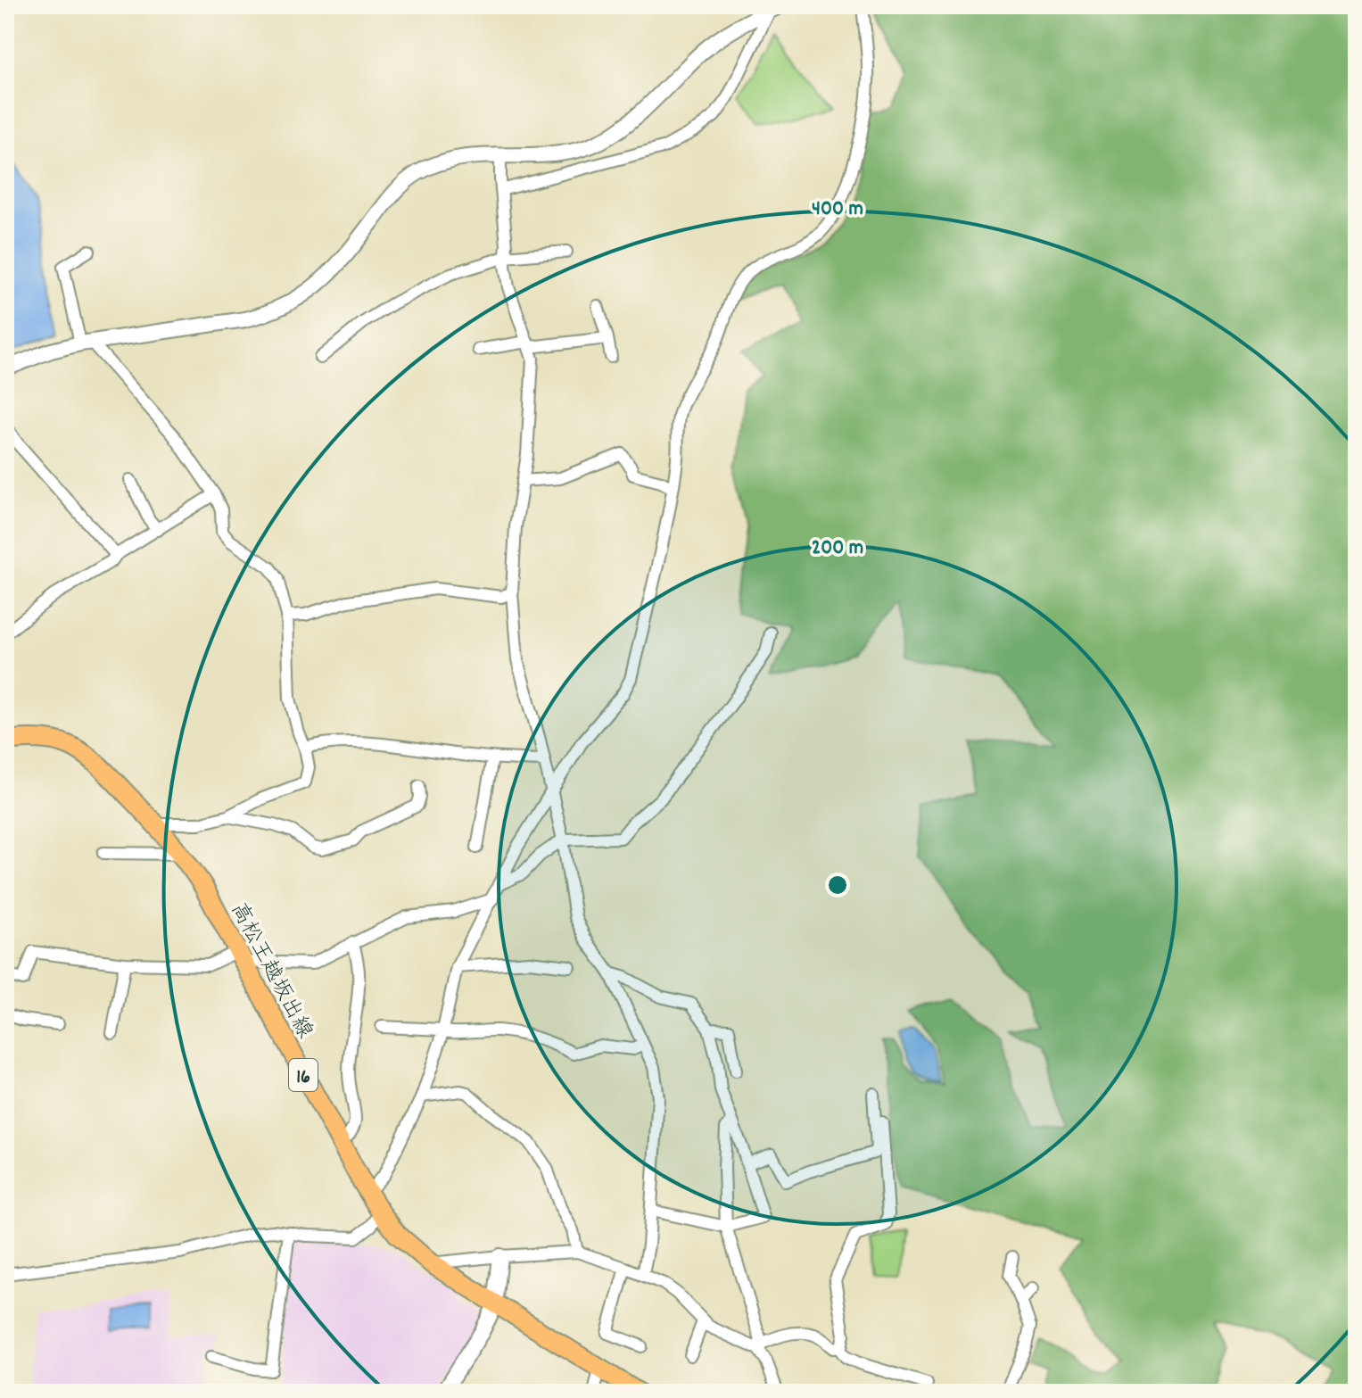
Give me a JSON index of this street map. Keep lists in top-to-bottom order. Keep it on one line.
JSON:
{"streets":{"main road":["高松王越坂出線","16"]},"rings":["400 m","200 m"]}
